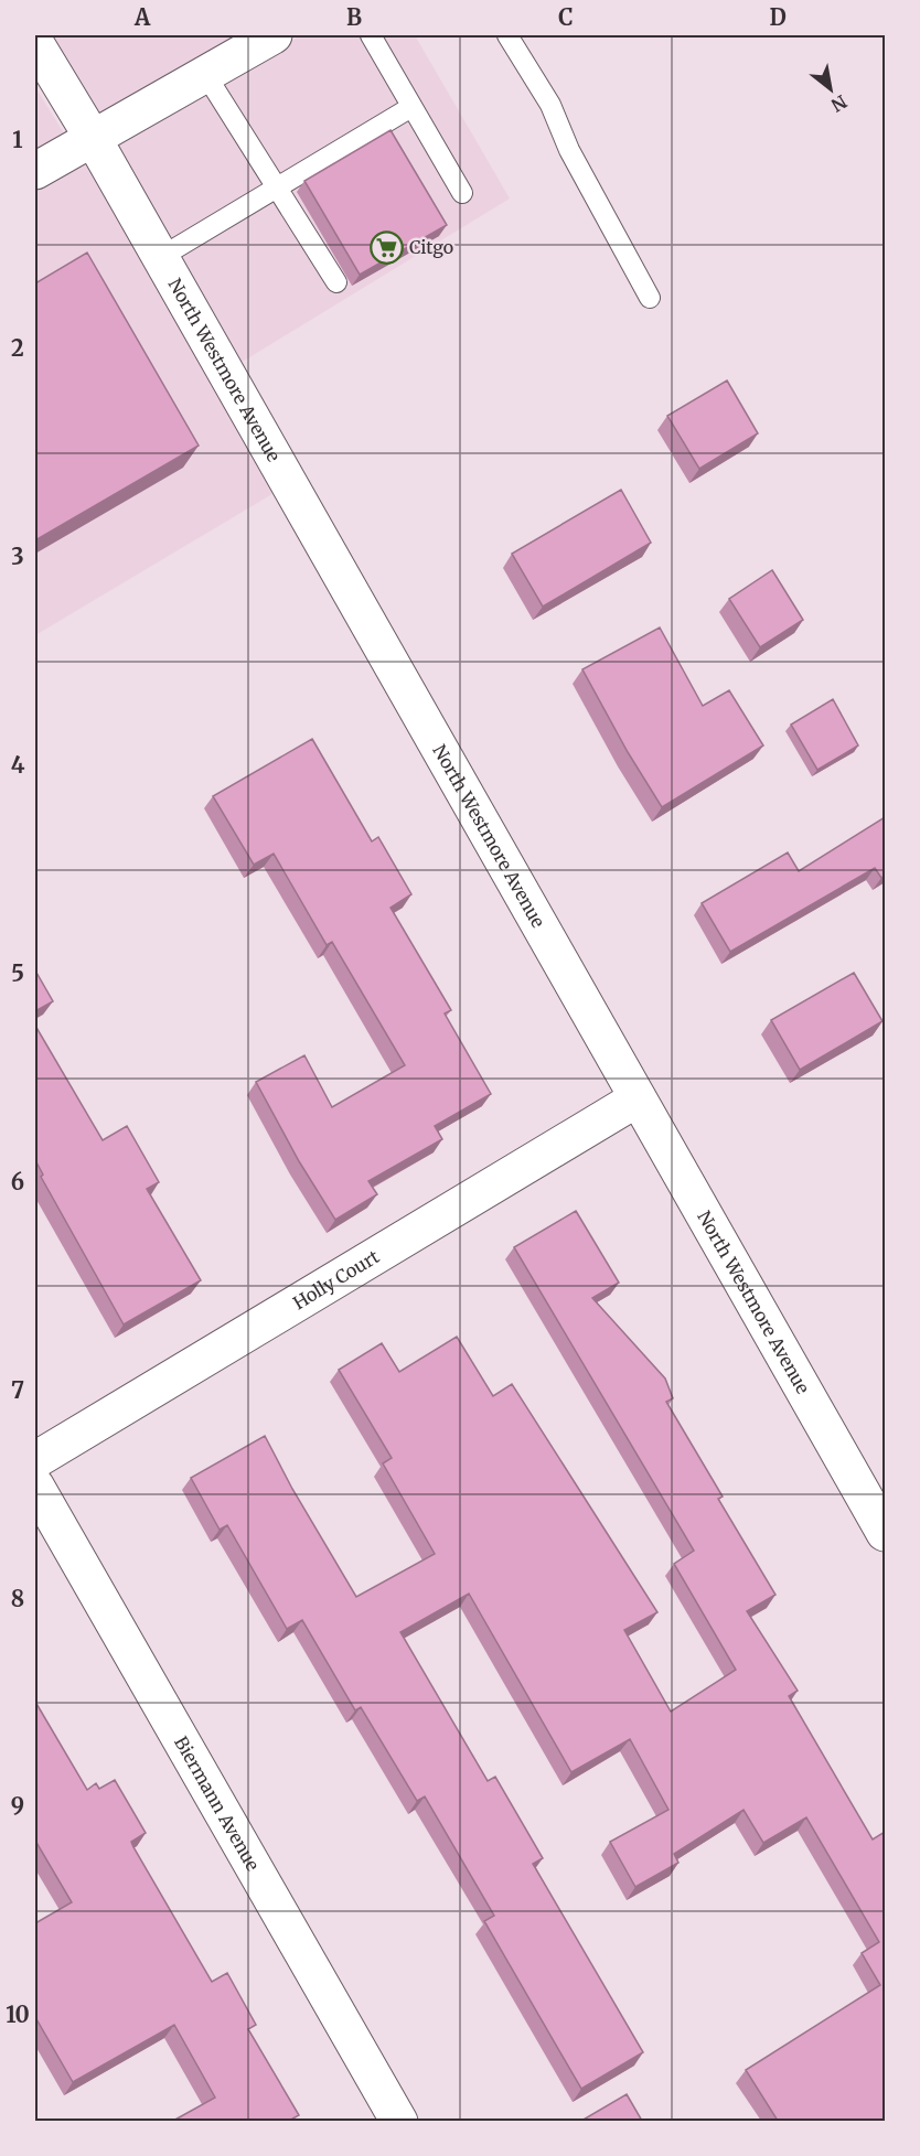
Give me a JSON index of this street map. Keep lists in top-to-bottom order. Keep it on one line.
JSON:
{"streets":{"street":["North Westmore Avenue","Holly Court","Biermann Avenue"]},"crossings":[["North Westmore Avenue","Holly Court"]],"places":{"supermarket":["Citgo"]},"north":"bottom right","grid":{"columns":["A","B","C","D"],"rows":["1","2","3","4","5","6","7","8","9","10"]}}
